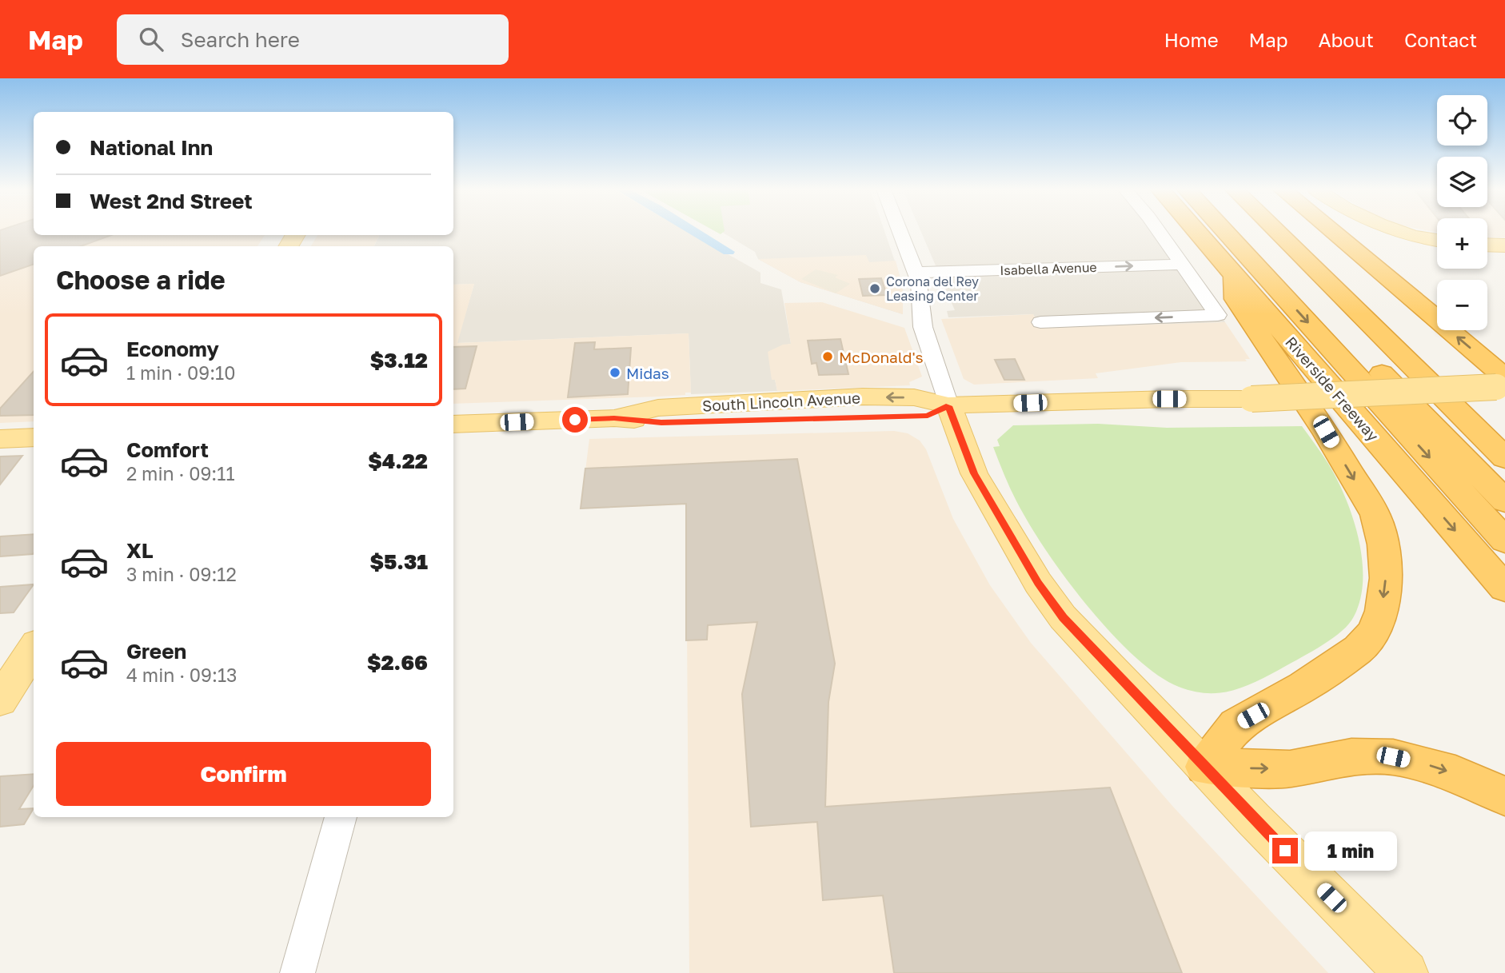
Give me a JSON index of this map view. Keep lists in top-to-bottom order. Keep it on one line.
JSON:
{"streets":{"highway":["Riverside Freeway"],"main road":["South Lincoln Avenue"],"street":["Isabella Avenue"]},"one_way":["Isabella Avenue"],"places":["Corona del Rey Leasing Center","McDonald's","Midas"],"page":{"header":"Map","search":"Search here","nav":["Home","Map","About","Contact"],"map_buttons":["+","−"],"banner":["National Inn","West 2nd Street"],"heading":"Choose a ride","list":[{"name":"Economy","note":"1 min · 09:10","value":"$3.12"},{"name":"Comfort","note":"2 min · 09:11","value":"$4.22"},{"name":"XL","note":"3 min · 09:12","value":"$5.31"},{"name":"Green","note":"4 min · 09:13","value":"$2.66"}],"buttons":"Confirm","bubble":"1 min"}}
